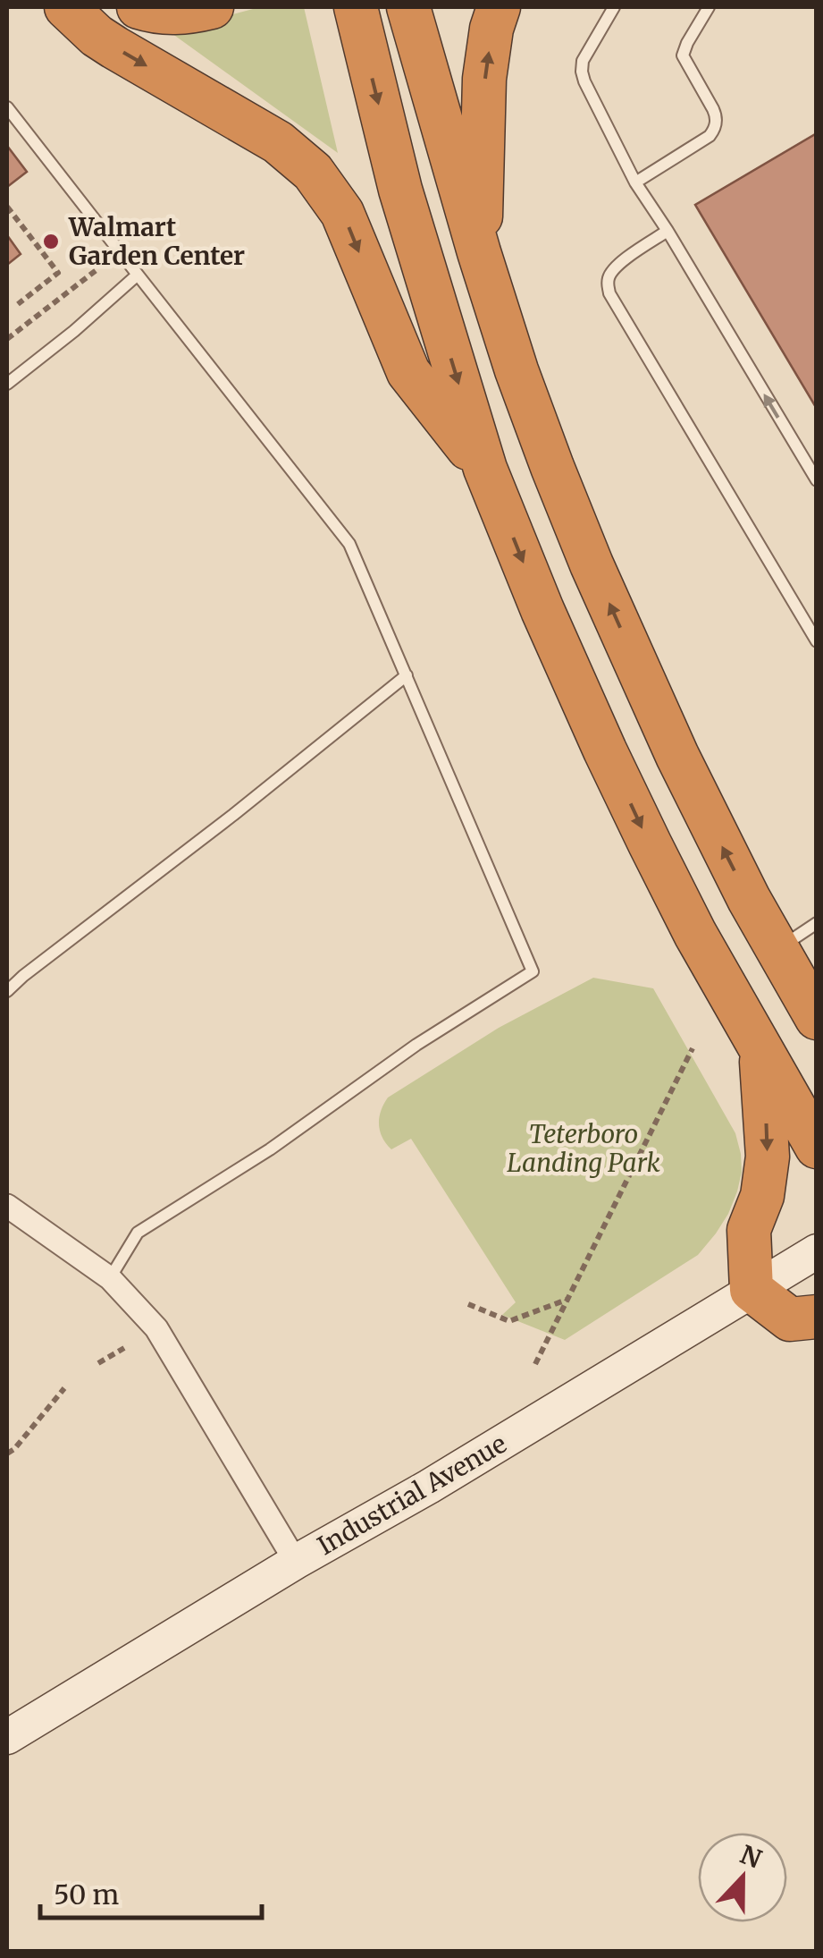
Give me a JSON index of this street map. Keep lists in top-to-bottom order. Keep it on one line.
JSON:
{"streets":{"street":["Industrial Avenue"]},"parks":["Teterboro Landing Park"],"places":["Walmart Garden Center"],"scale_bar":"50 m","north":"top"}
